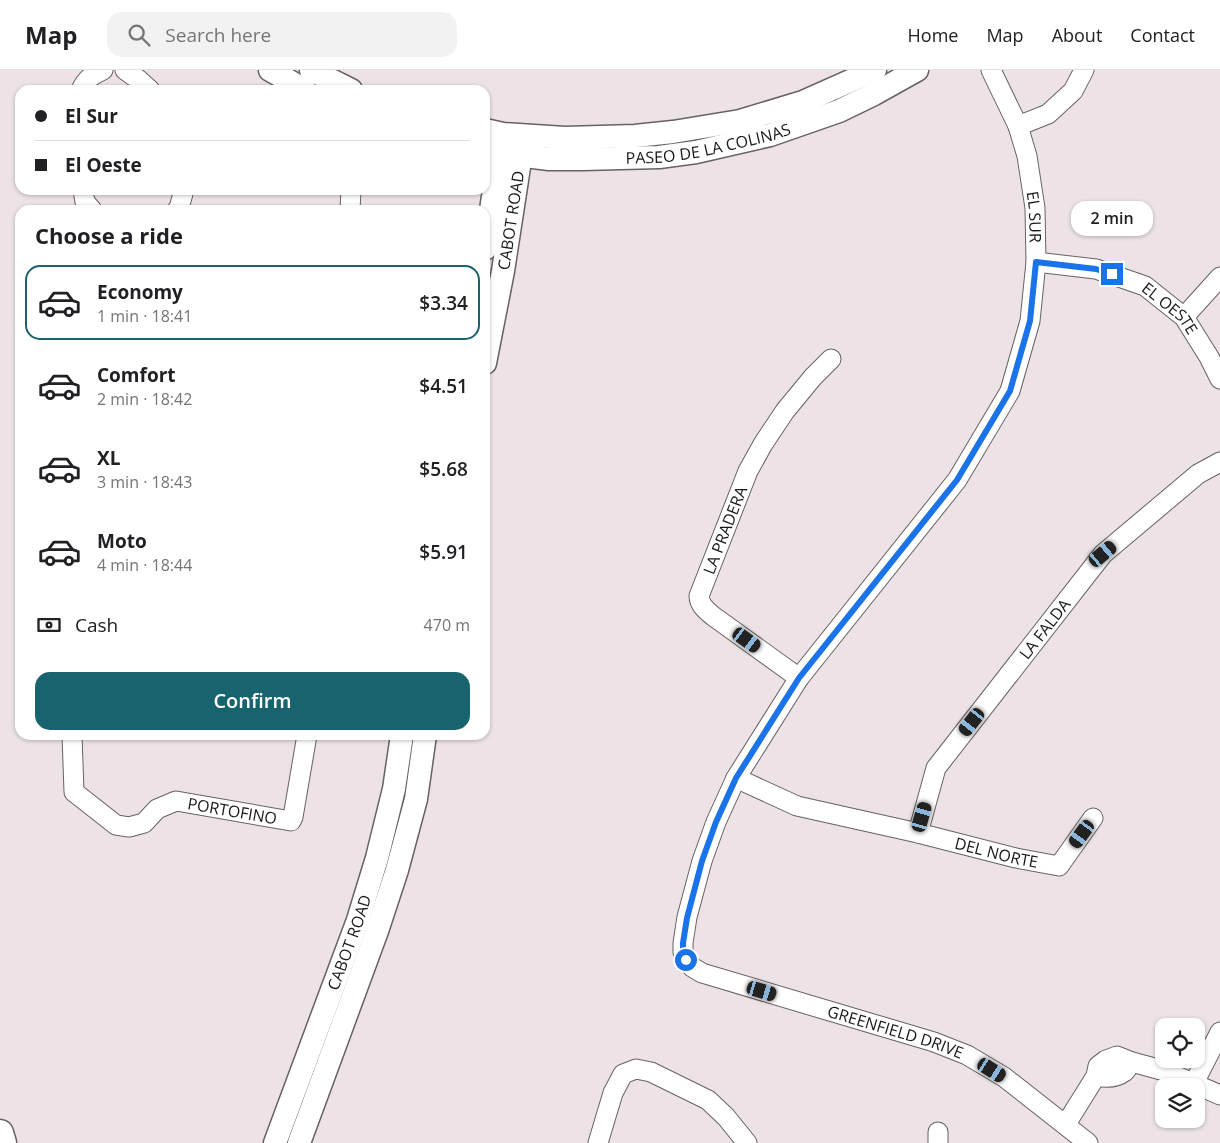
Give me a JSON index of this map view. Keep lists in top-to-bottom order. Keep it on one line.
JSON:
{"streets":{"main road":["PASEO DE LA COLINAS","CABOT ROAD"],"street":["EL SUR","EL OESTE","LA PRADERA","LA FALDA","PORTOFINO","DEL NORTE","GREENFIELD DRIVE"]},"crossings":[["PASEO DE LA COLINAS","CABOT ROAD"],["EL SUR","EL OESTE"],["EL SUR","LA PRADERA"],["EL SUR","DEL NORTE"],["EL SUR","GREENFIELD DRIVE"],["LA FALDA","DEL NORTE"]],"page":{"header":"Map","search":"Search here","nav":["Home","Map","About","Contact"],"banner":["El Sur","El Oeste"],"bubble":"2 min","heading":"Choose a ride","list":[{"name":"Economy","note":"1 min · 18:41","value":"$3.34"},{"name":"Comfort","note":"2 min · 18:42","value":"$4.51"},{"name":"XL","note":"3 min · 18:43","value":"$5.68"},{"name":"Moto","note":"4 min · 18:44","value":"$5.91"}],"pay":["Cash","470 m"],"buttons":"Confirm"}}
